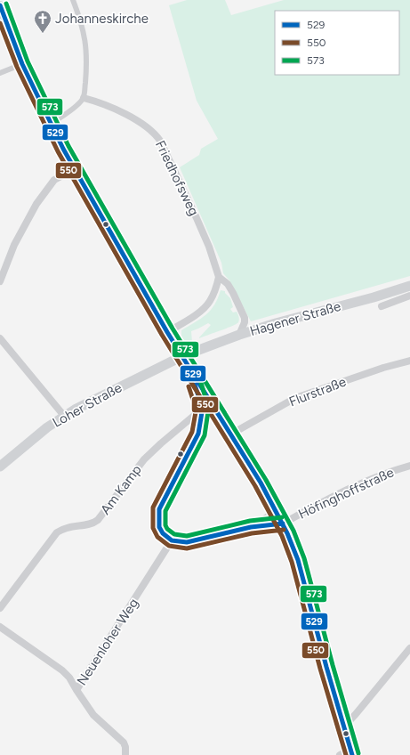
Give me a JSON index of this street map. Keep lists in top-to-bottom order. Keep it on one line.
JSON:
{"streets":{"main road":["Hagener Straße","Loher Straße"],"street":["Friedhofsweg","Flurstraße","Am Kamp","Höfinghoffstraße","Neuenloher Weg"]},"crossings":[["Friedhofsweg","Hagener Straße"],["Hagener Straße","Loher Straße"]],"places":{"church":["Johanneskirche"]},"lines":["transit line 573","transit line 529","transit line 550"],"legend":["529","550","573"]}
